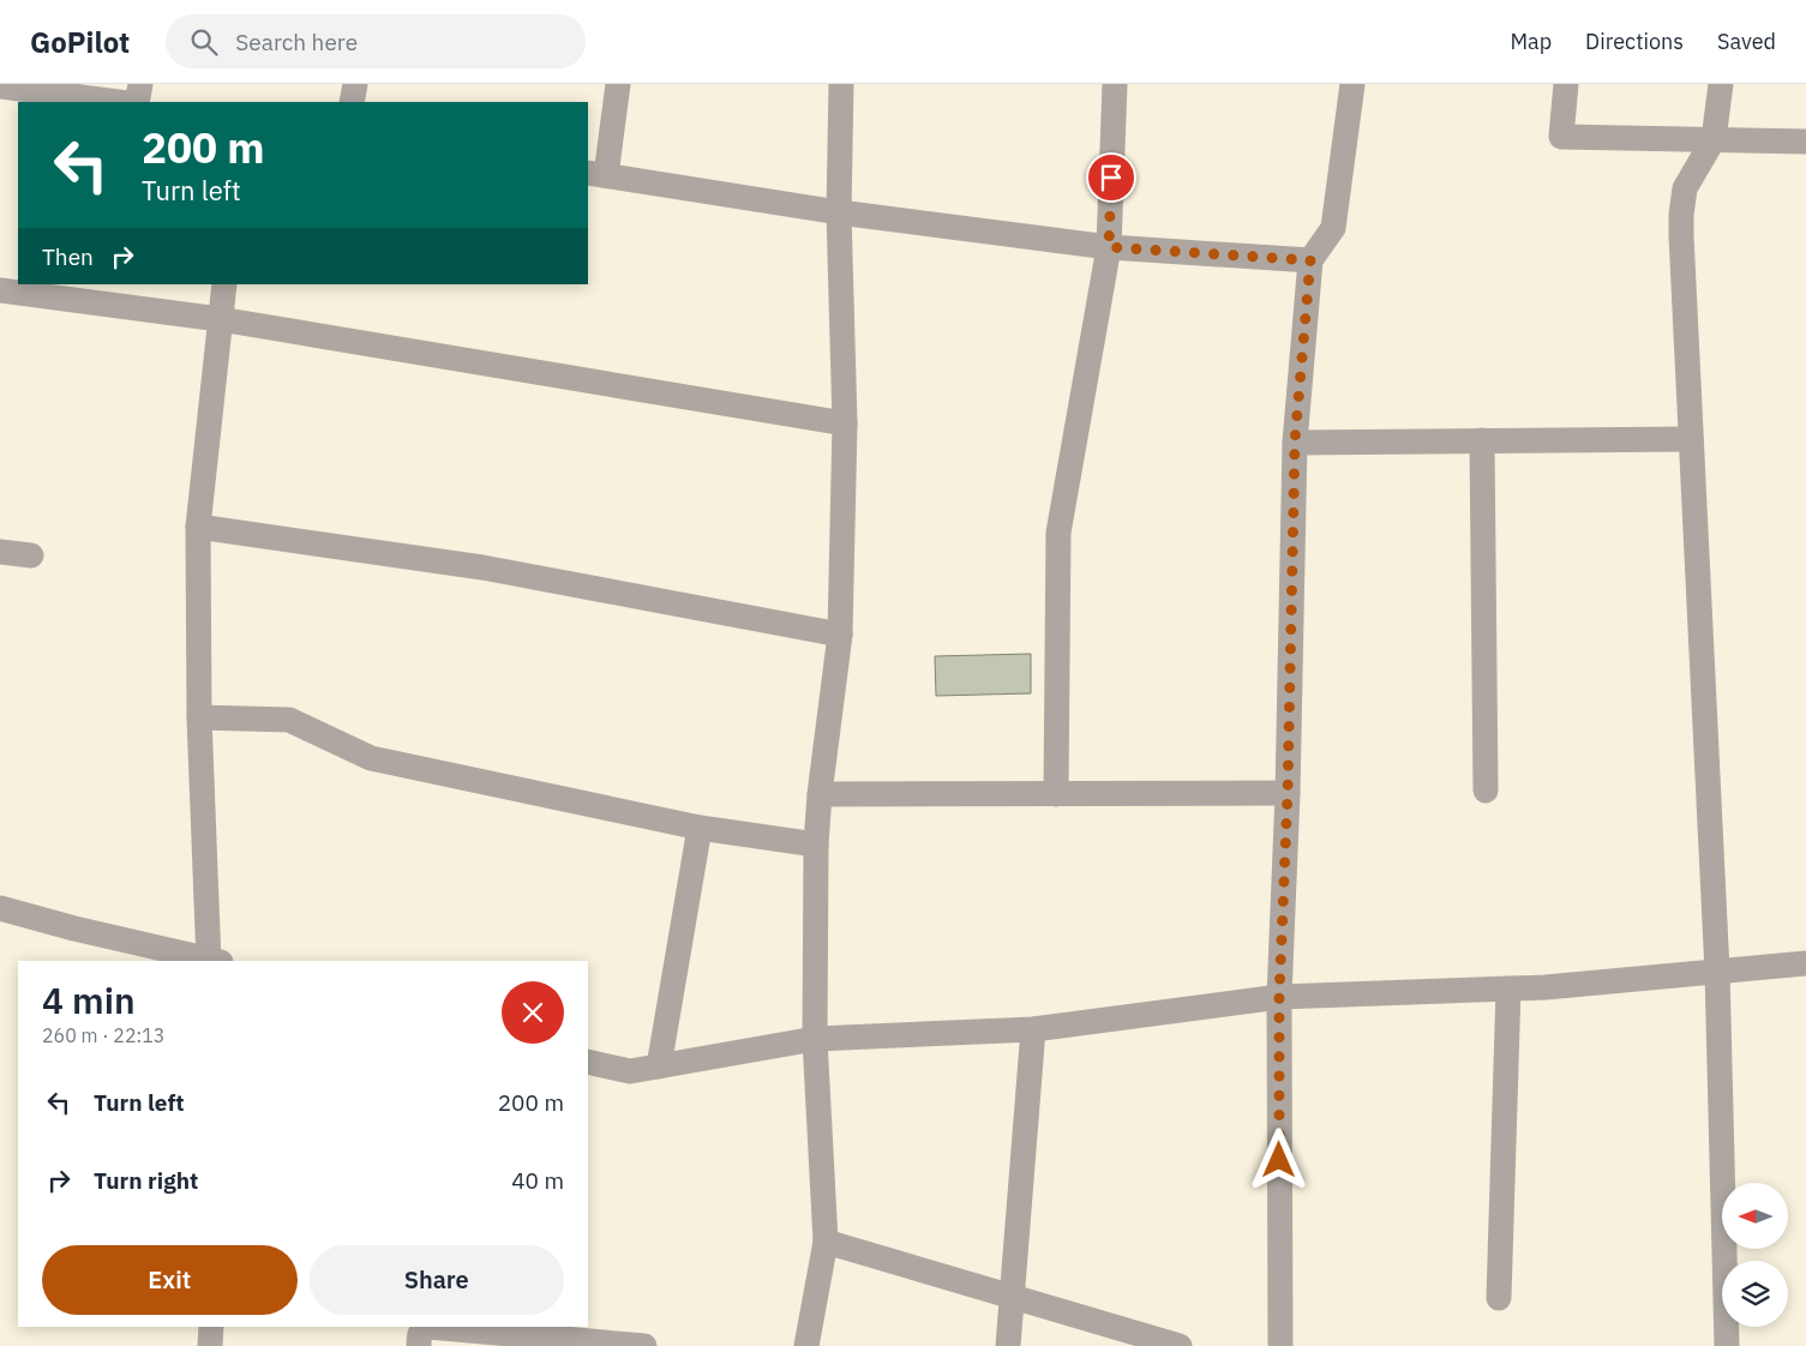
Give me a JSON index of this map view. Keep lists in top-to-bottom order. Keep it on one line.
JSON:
{"north":"left","page":{"header":"GoPilot","search":"Search here","nav":["Map","Directions","Saved"],"turn":["200 m","Turn left"],"then":"Then","heading":["4 min","260 m · 22:13"],"list":[{"name":"Turn left","value":"200 m"},{"name":"Turn right","value":"40 m"}],"buttons":["Exit","Share"]}}
